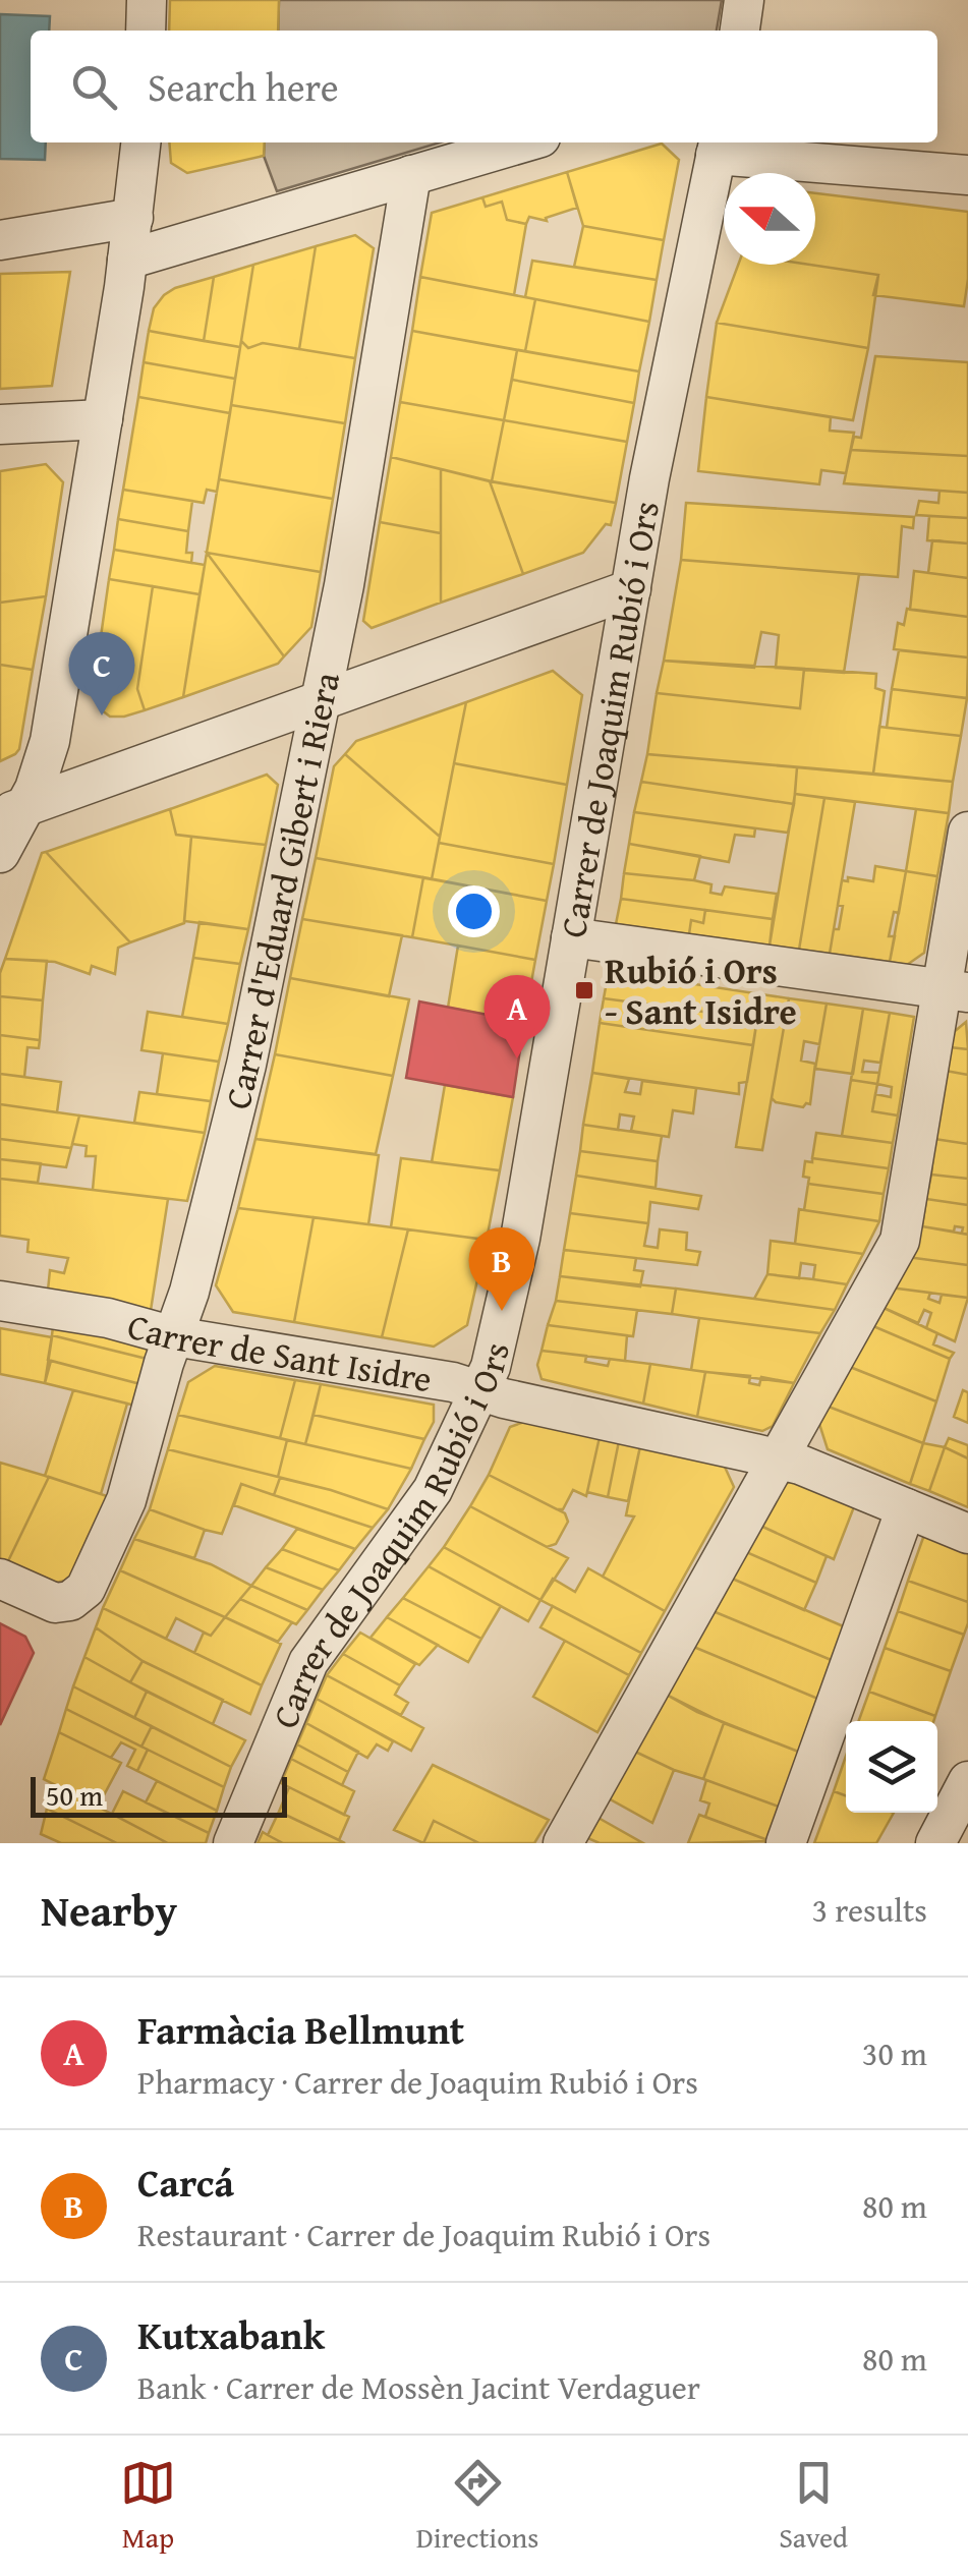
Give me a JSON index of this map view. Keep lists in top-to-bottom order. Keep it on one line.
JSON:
{"streets":{"street":["Carrer de Joaquim Rubió i Ors","Carrer d'Eduard Gibert i Riera","Carrer de Sant Isidre"]},"crossings":[["Carrer de Joaquim Rubió i Ors","Carrer de Sant Isidre"],["Carrer d'Eduard Gibert i Riera","Carrer de Sant Isidre"]],"places":{"transit":["Rubió i Ors - Sant Isidre"]},"scale_bar":"50 m","north":"left","page":{"search":"Search here","pins":["C","A","B"],"scale":"50 m","heading":["Nearby","3 results"],"list":[{"mark":"A","name":"Farmàcia Bellmunt","note":"Pharmacy · Carrer de Joaquim Rubió i Ors","value":"30 m"},{"mark":"B","name":"Carcá","note":"Restaurant · Carrer de Joaquim Rubió i Ors","value":"80 m"},{"mark":"C","name":"Kutxabank","note":"Bank · Carrer de Mossèn Jacint Verdaguer","value":"80 m"}],"nav":["Map","Directions","Saved"]}}
